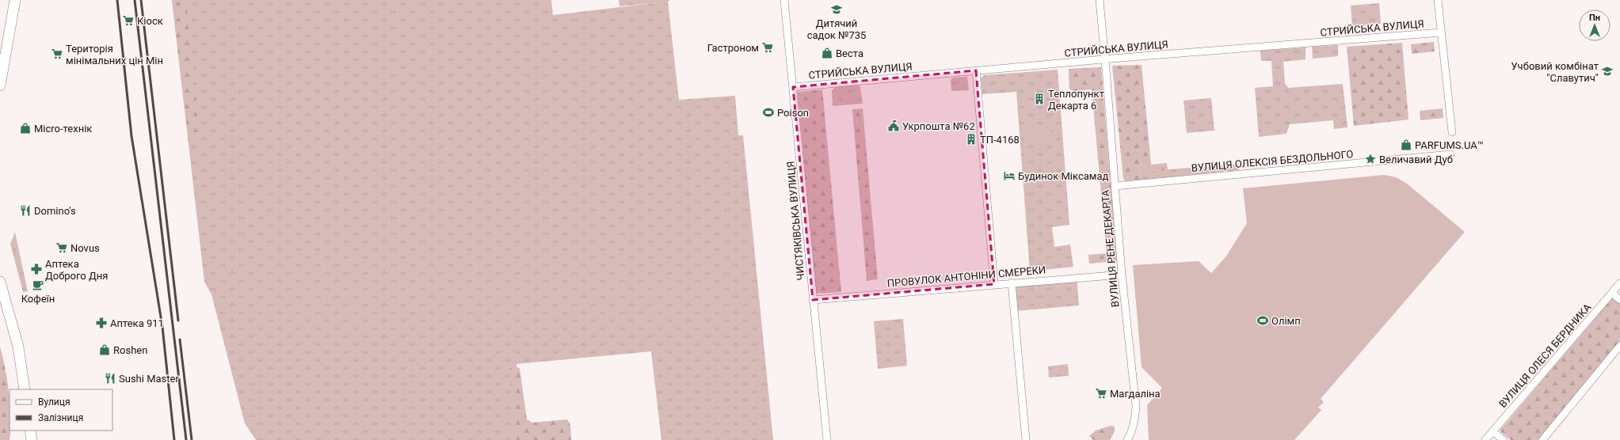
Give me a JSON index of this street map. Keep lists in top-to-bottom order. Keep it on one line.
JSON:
{"streets":{"street":["СТРИЙСЬКА ВУЛИЦЯ","ВУЛИЦЯ ОЛЕКСІЯ БЕЗДОЛЬНОГО","ЧИСТЯКІВСЬКА ВУЛИЦЯ","ВУЛИЦЯ РЕНЕ ДЕКАРТА","ПРОВУЛОК АНТОНІНИ СМЕРЕКИ","ВУЛИЦЯ ОЛЕСЯ БЕРДНИКА"]},"crossings":[["СТРИЙСЬКА ВУЛИЦЯ","ЧИСТЯКІВСЬКА ВУЛИЦЯ"],["СТРИЙСЬКА ВУЛИЦЯ","ВУЛИЦЯ РЕНЕ ДЕКАРТА"],["ВУЛИЦЯ ОЛЕКСІЯ БЕЗДОЛЬНОГО","ВУЛИЦЯ РЕНЕ ДЕКАРТА"],["ЧИСТЯКІВСЬКА ВУЛИЦЯ","ПРОВУЛОК АНТОНІНИ СМЕРЕКИ"],["ВУЛИЦЯ РЕНЕ ДЕКАРТА","ПРОВУЛОК АНТОНІНИ СМЕРЕКИ"]],"places":{"school or university":["Дитячий садок №735","Учбовий комбінат \"Славутич\""],"supermarket":["Кіоск","Гастроном","Територія мінімальних цін Мін","Novus","Магдаліна"],"shop":["Веста","Micro-технік","PARFUMS.UA™","Roshen"],"building":["Теплопункт Декарта 6","ТП-4168"],"sports":["Poison","Олімп"],"public building":["Укрпошта №62"],"place":["Величавий Дуб"],"hotel":["Будинок Міксамад"],"restaurant":["Domino's","Sushi Master"],"pharmacy":["Аптека Доброго Дня","Аптека 911"],"cafe":["Кофеїн"]},"legend":["Вулиця","Залізниця"],"north":"top"}
